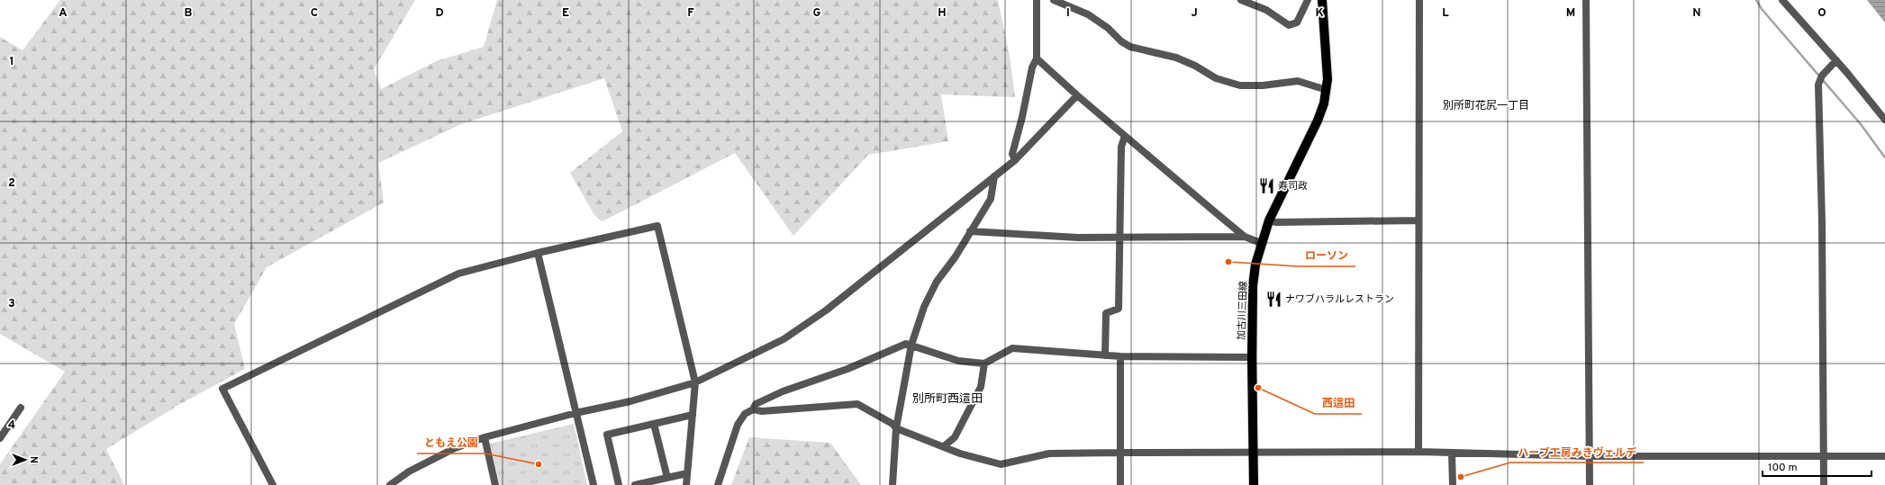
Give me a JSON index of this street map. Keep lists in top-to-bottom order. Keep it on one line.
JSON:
{"streets":{"main road":["加古川三田線"]},"districts":["別所町花尻一丁目","別所町西這田"],"places":{"restaurant":["寿司政","ナワブハラルレストラン"],"other":["ローソン","西這田","ともえ公園","ハーブ工房みきヴェルデ"]},"scale_bar":"100 m","north":"right","grid":{"columns":["A","B","C","D","E","F","G","H","I","J","K","L","M","N","O"],"rows":["1","2","3","4"]}}
